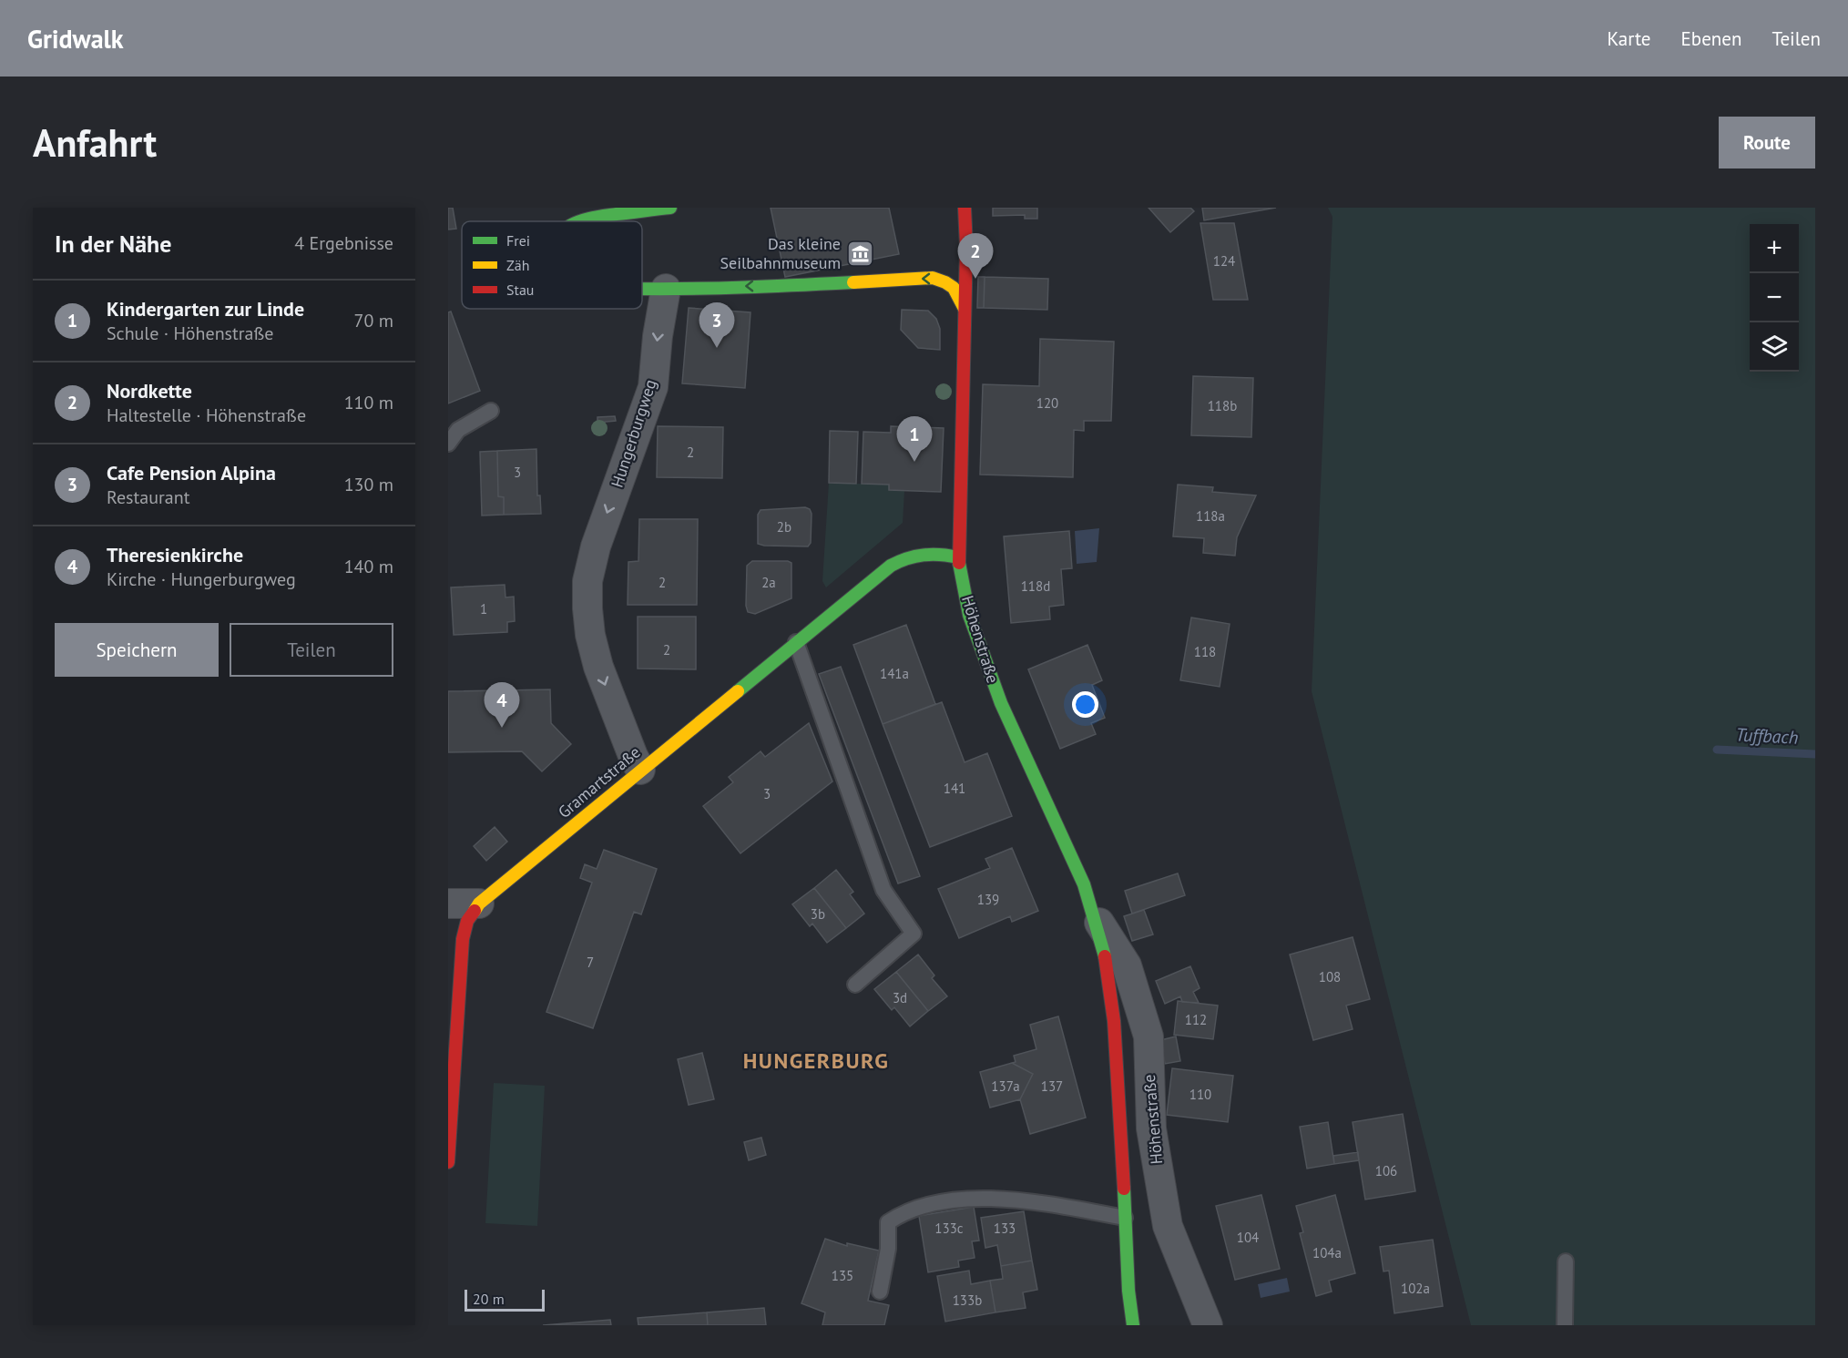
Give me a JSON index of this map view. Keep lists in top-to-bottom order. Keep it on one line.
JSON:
{"streets":{"street":["Hungerburgweg","Höhenstraße","Gramartstraße"]},"crossings":[["Hungerburgweg","Gramartstraße"],["Höhenstraße","Gramartstraße"]],"one_way":["Hungerburgweg"],"districts":["HUNGERBURG"],"water":["Tuffbach"],"places":{"museum":["Das kleine Seilbahnmuseum"]},"house_numbers":["124","120","118b","2","3","118a","2b","2","2a","118d","1","2","118","141a","141","3","139","3b","7","108","3d","112","137a","137","110","106","133c","133","104","104a","135","102a","133b"],"legend":["Frei","Zäh","Stau"],"scale_bar":"20 m","page":{"header":"Gridwalk","nav":["Karte","Ebenen","Teilen"],"buttons":["Route",["Speichern","Teilen"]],"title":"Anfahrt","heading":["In der Nähe","4 Ergebnisse"],"map_buttons":["+","−"],"pins":["2","3","1","4"],"list":[{"mark":"1","name":"Kindergarten zur Linde","note":"Schule · Höhenstraße","value":"70 m"},{"mark":"2","name":"Nordkette","note":"Haltestelle · Höhenstraße","value":"110 m"},{"mark":"3","name":"Cafe Pension Alpina","note":"Restaurant","value":"130 m"},{"mark":"4","name":"Theresienkirche","note":"Kirche · Hungerburgweg","value":"140 m"}],"scale":"20 m"}}
